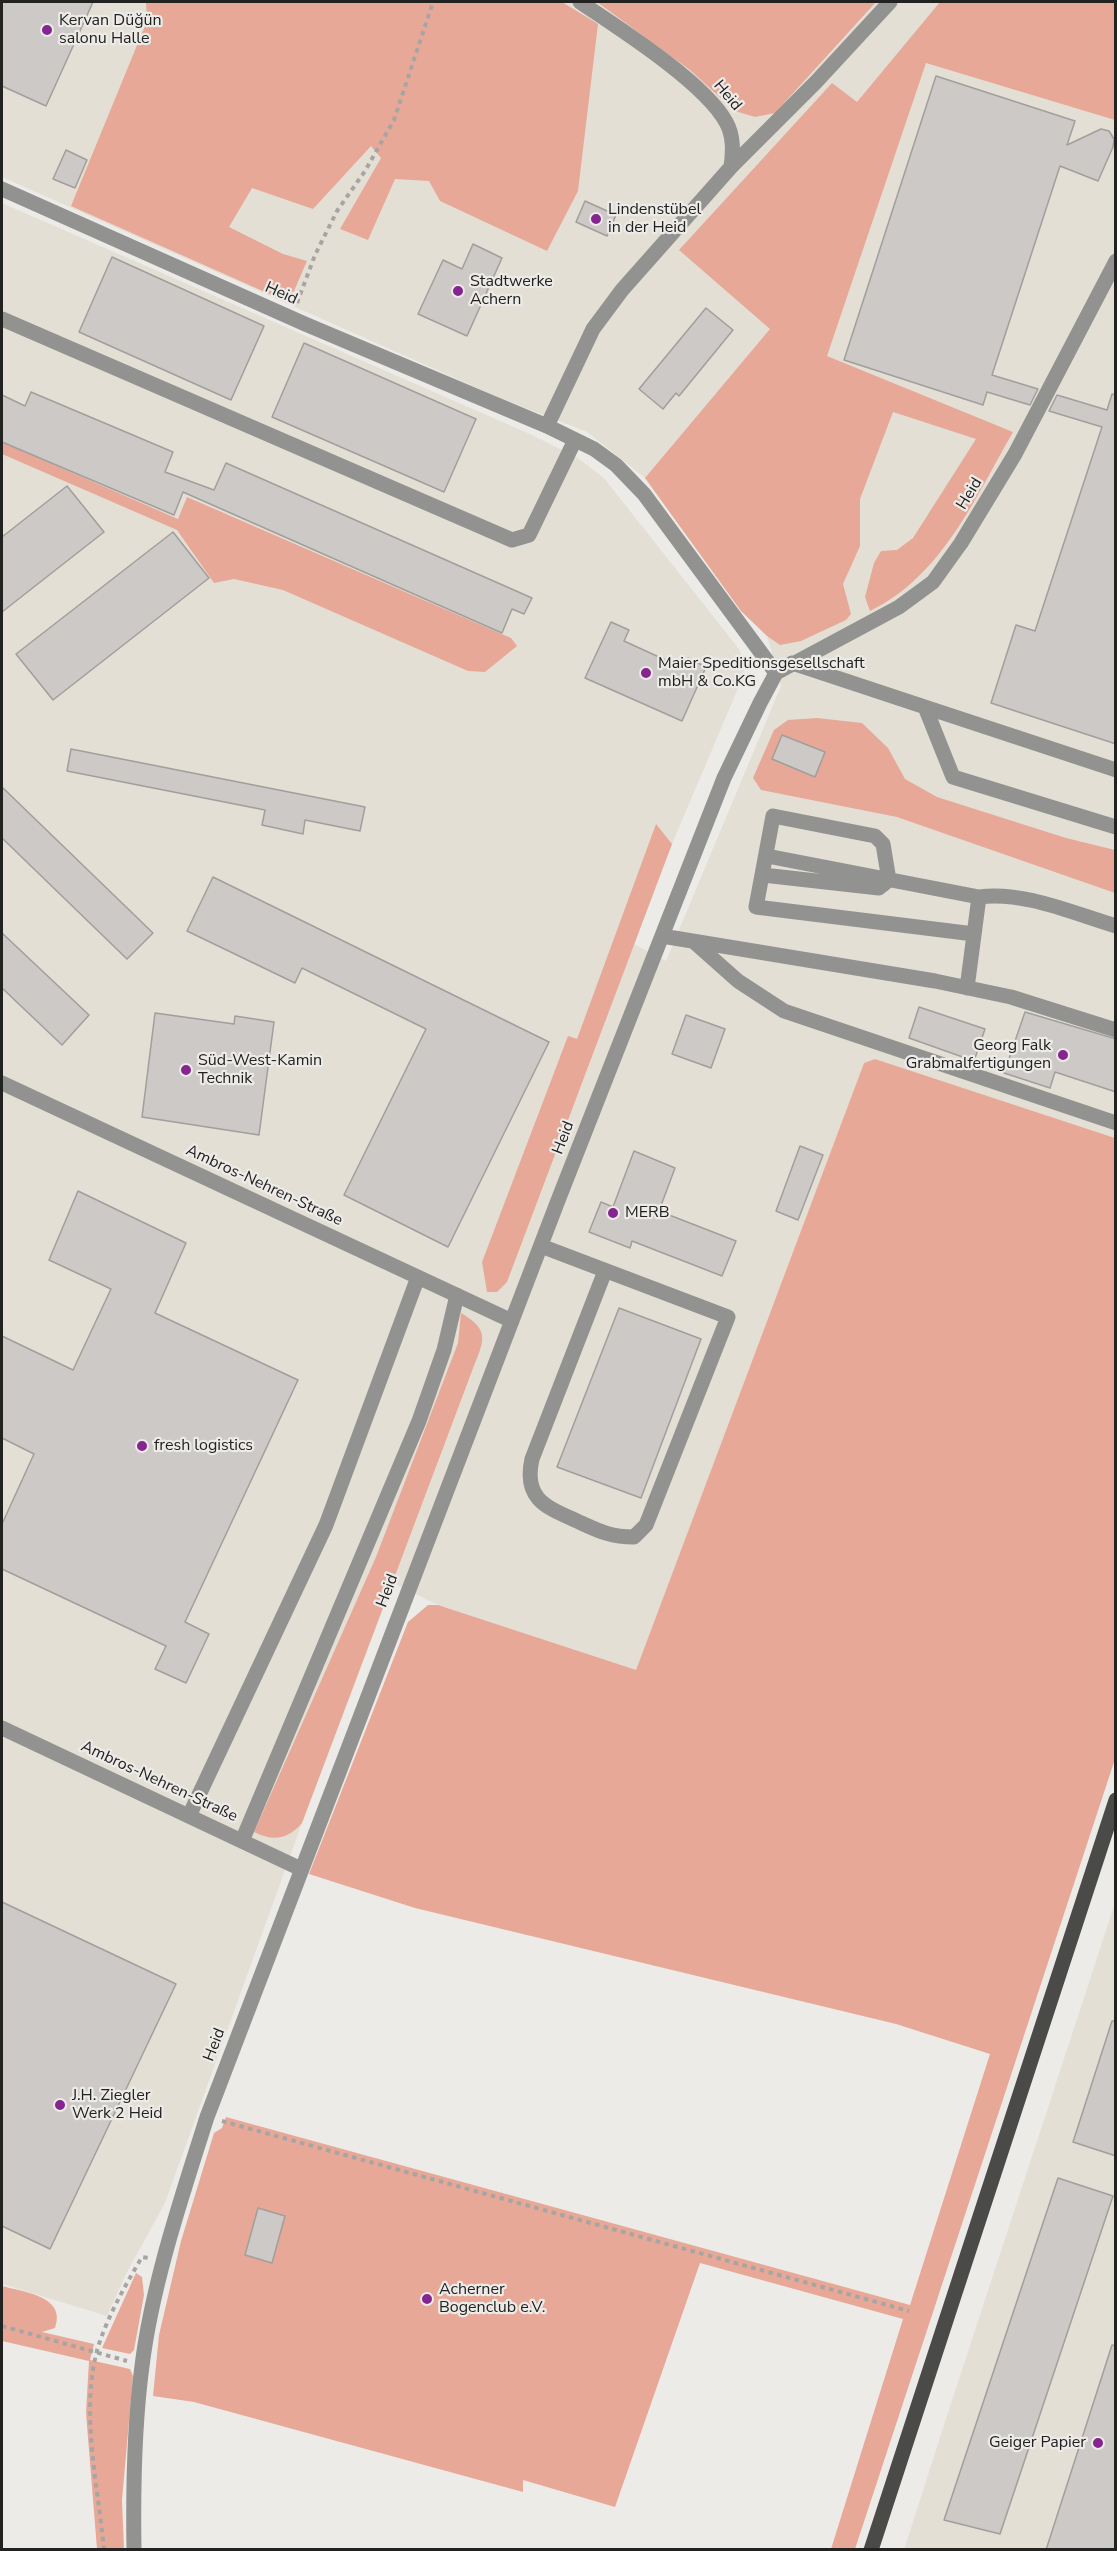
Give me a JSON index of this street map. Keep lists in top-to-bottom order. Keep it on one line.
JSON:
{"streets":{"street":["Heid","Ambros-Nehren-Straße"]},"crossings":[["Heid","Ambros-Nehren-Straße"]],"places":["Kervan Düğün salonu Halle","Lindenstübel in der Heid","Stadtwerke Achern","Maier Speditionsgesellschaft mbH & Co.KG","Georg Falk Grabmalfertigungen","Süd-West-Kamin Technik","MERB","fresh logistics","J.H. Ziegler Werk 2 Heid","Acherner Bogenclub e.V.","Geiger Papier"]}
